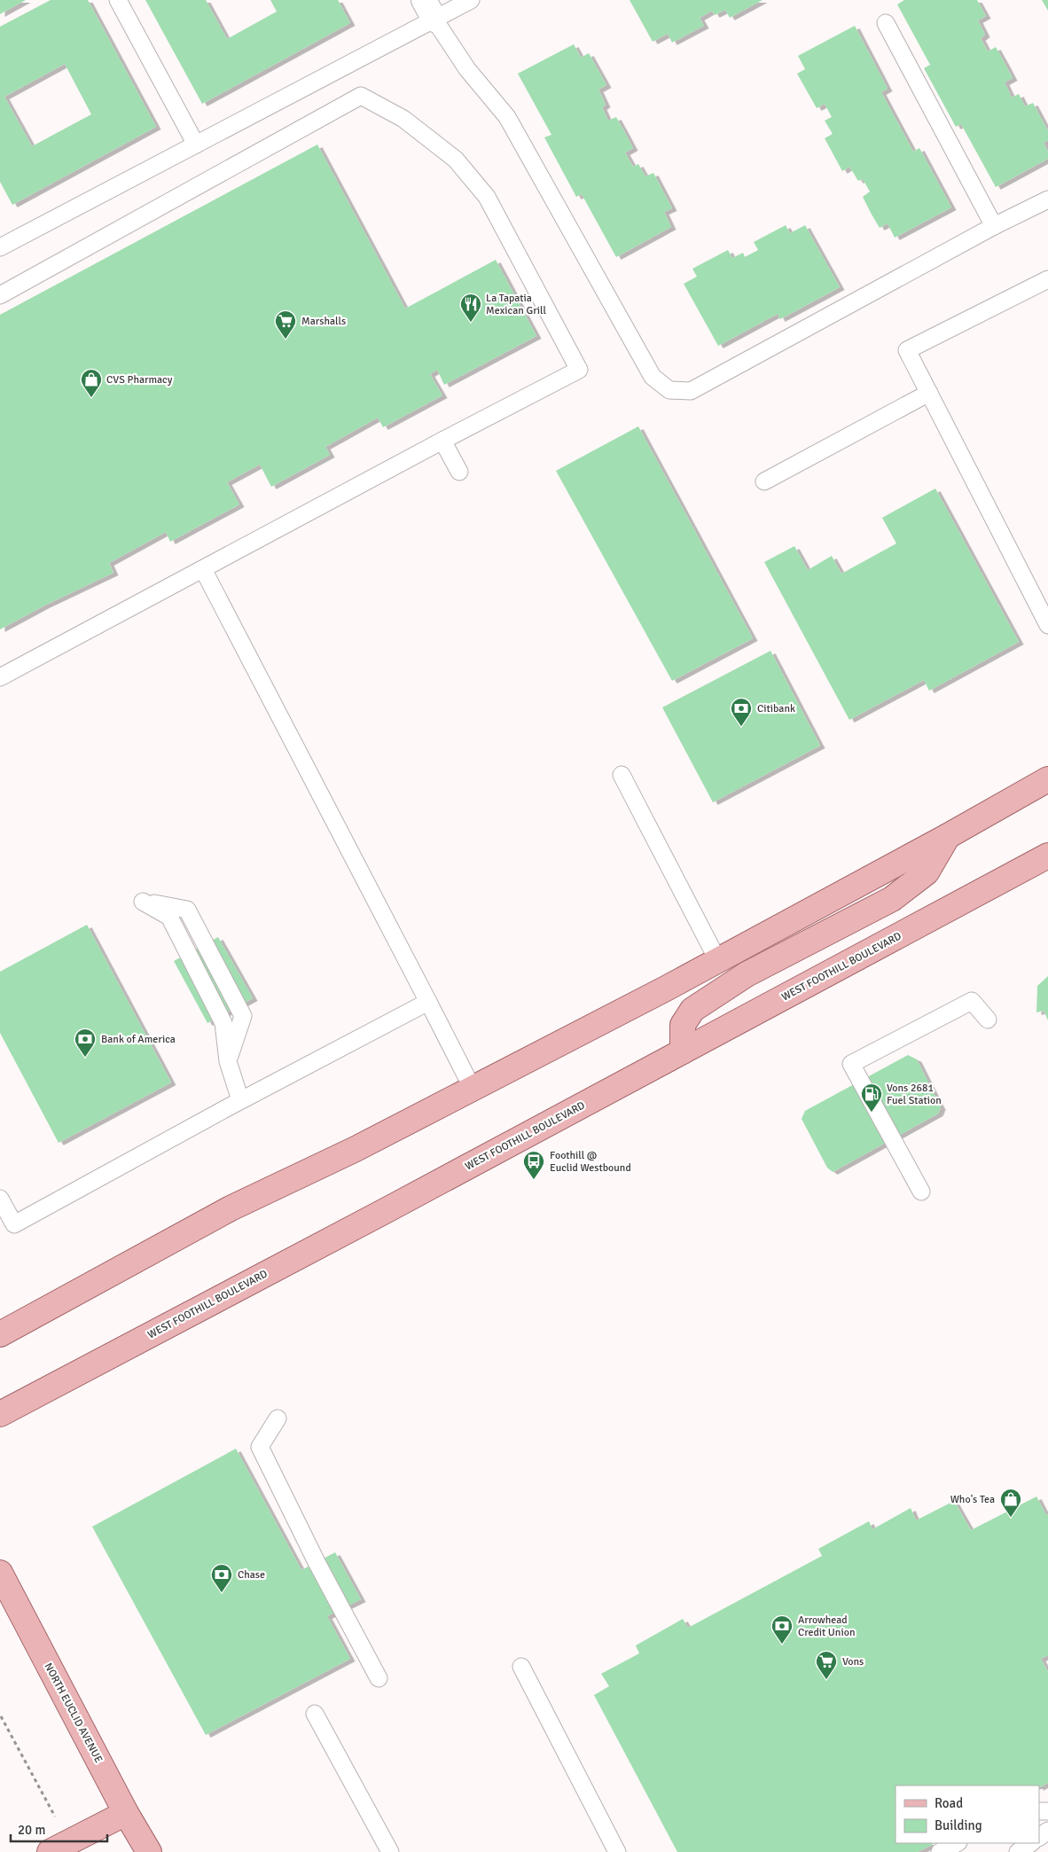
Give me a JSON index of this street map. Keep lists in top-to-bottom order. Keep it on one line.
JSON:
{"streets":{"main road":["WEST FOOTHILL BOULEVARD","NORTH EUCLID AVENUE"]},"places":{"restaurant":["La Tapatia Mexican Grill"],"supermarket":["Marshalls","Vons"],"shop":["CVS Pharmacy","Who's Tea"],"bank":["Citibank","Bank of America","Chase","Arrowhead Credit Union"],"fuel station":["Vons 2681 Fuel Station"],"bus stop":["Foothill @ Euclid Westbound"]},"legend":["Road","Building"],"scale_bar":"20 m"}
